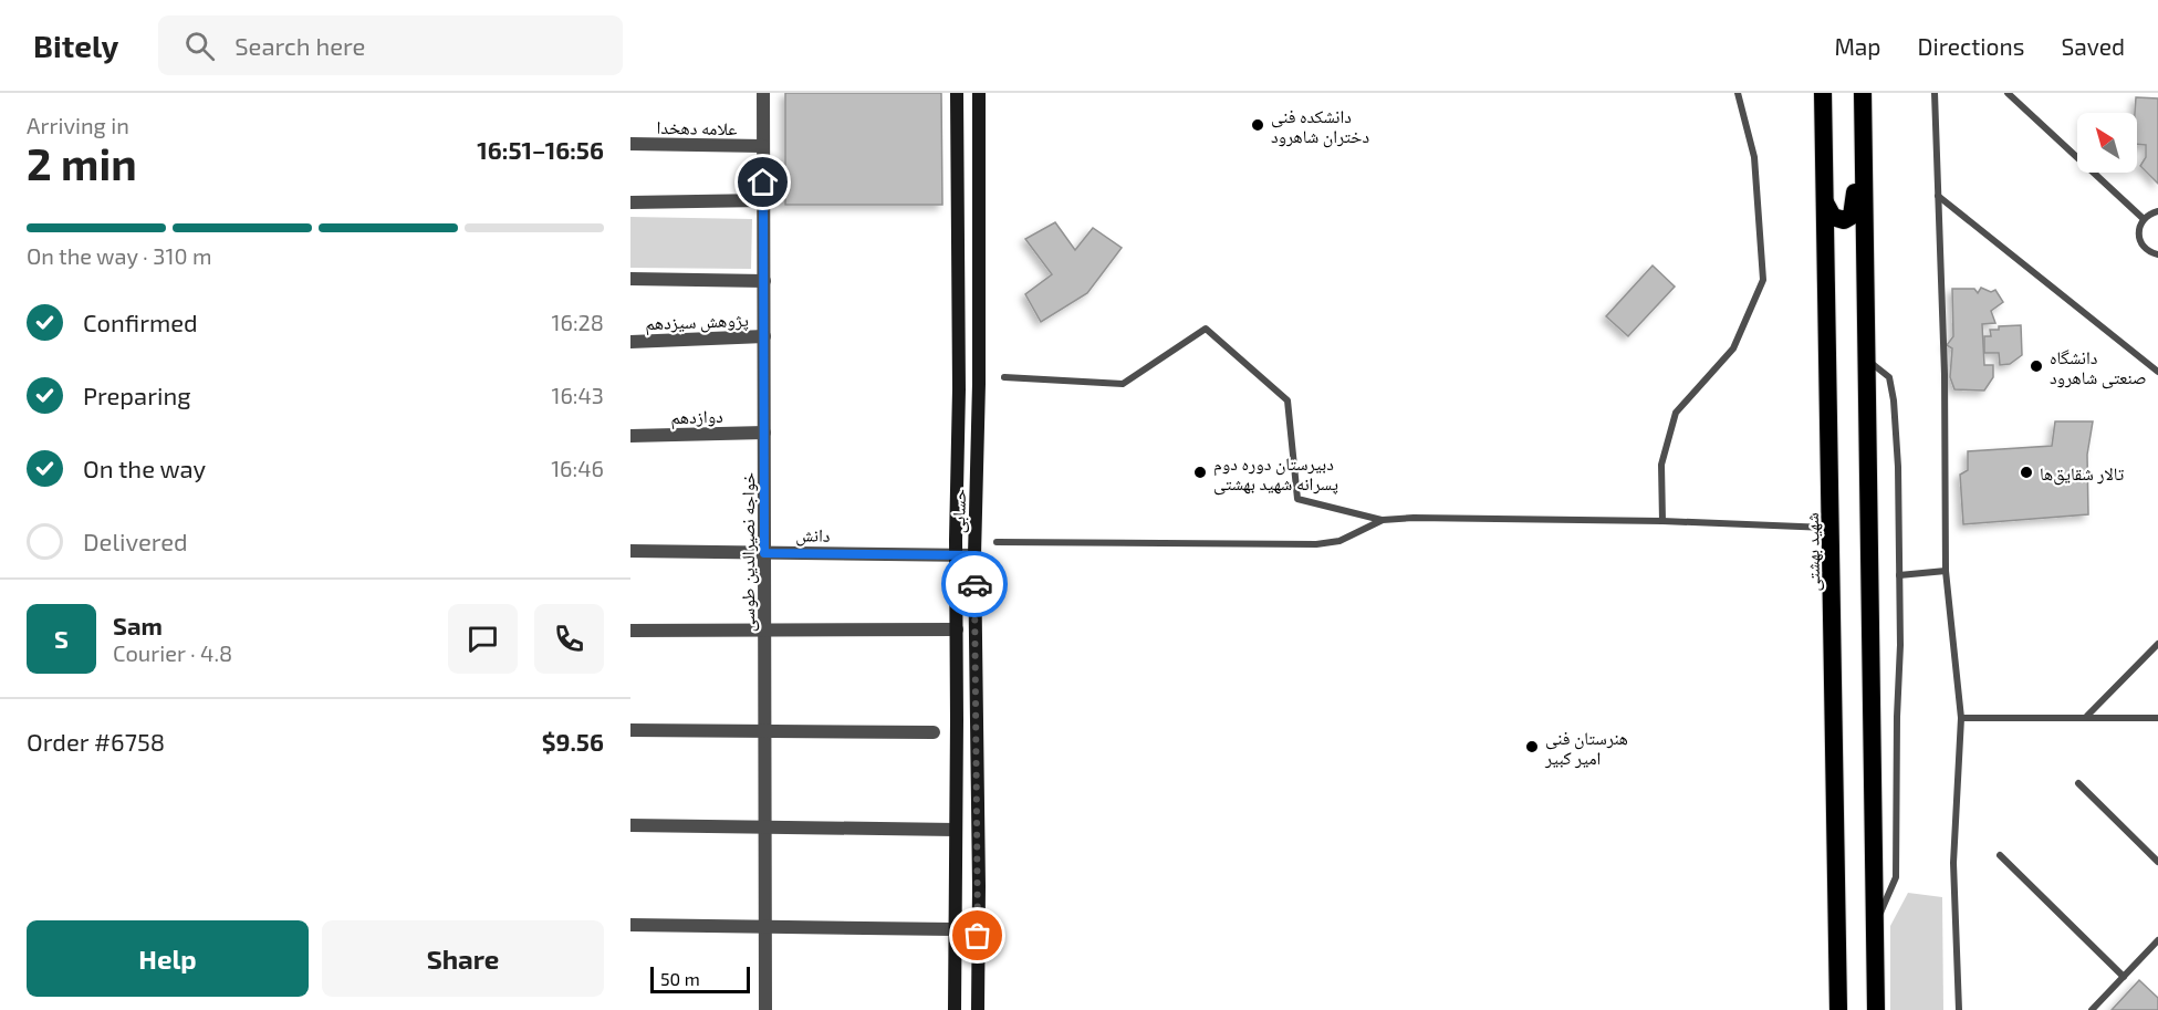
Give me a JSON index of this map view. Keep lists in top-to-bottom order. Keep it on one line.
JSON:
{"streets":{"highway":["شهید بهشتی"],"main road":["حسابی"],"street":["علامه دهخدا","پژوهش سیزدهم","دوازدهم","دانش","خواجه نصیرالدین طوسی"]},"crossings":[["علامه دهخدا","خواجه نصیرالدین طوسی"],["پژوهش سیزدهم","خواجه نصیرالدین طوسی"],["دوازدهم","خواجه نصیرالدین طوسی"],["حسابی","دانش"],["دانش","خواجه نصیرالدین طوسی"]],"places":["دانشکده فنی دختران شاهرود","دانشگاه صنعتی شاهرود","دبیرستان دوره دوم پسرانه شهید بهشتی","تالار شقایق‌‌ها","هنرستان فنی امیر کبیر"],"scale_bar":"50 m","north":"top left","page":{"header":"Bitely","search":"Search here","nav":["Map","Directions","Saved"],"heading":["2 min","Arriving in","16:51–16:56"],"panel":["Sam","Courier · 4.8","Order #6758","$9.56"],"bar":"On the way · 310 m","list":[["Confirmed","16:28"],["Preparing","16:43"],["On the way","16:46"],"Delivered"],"round":"S","buttons":["Help","Share"],"scale":"50 m"}}
